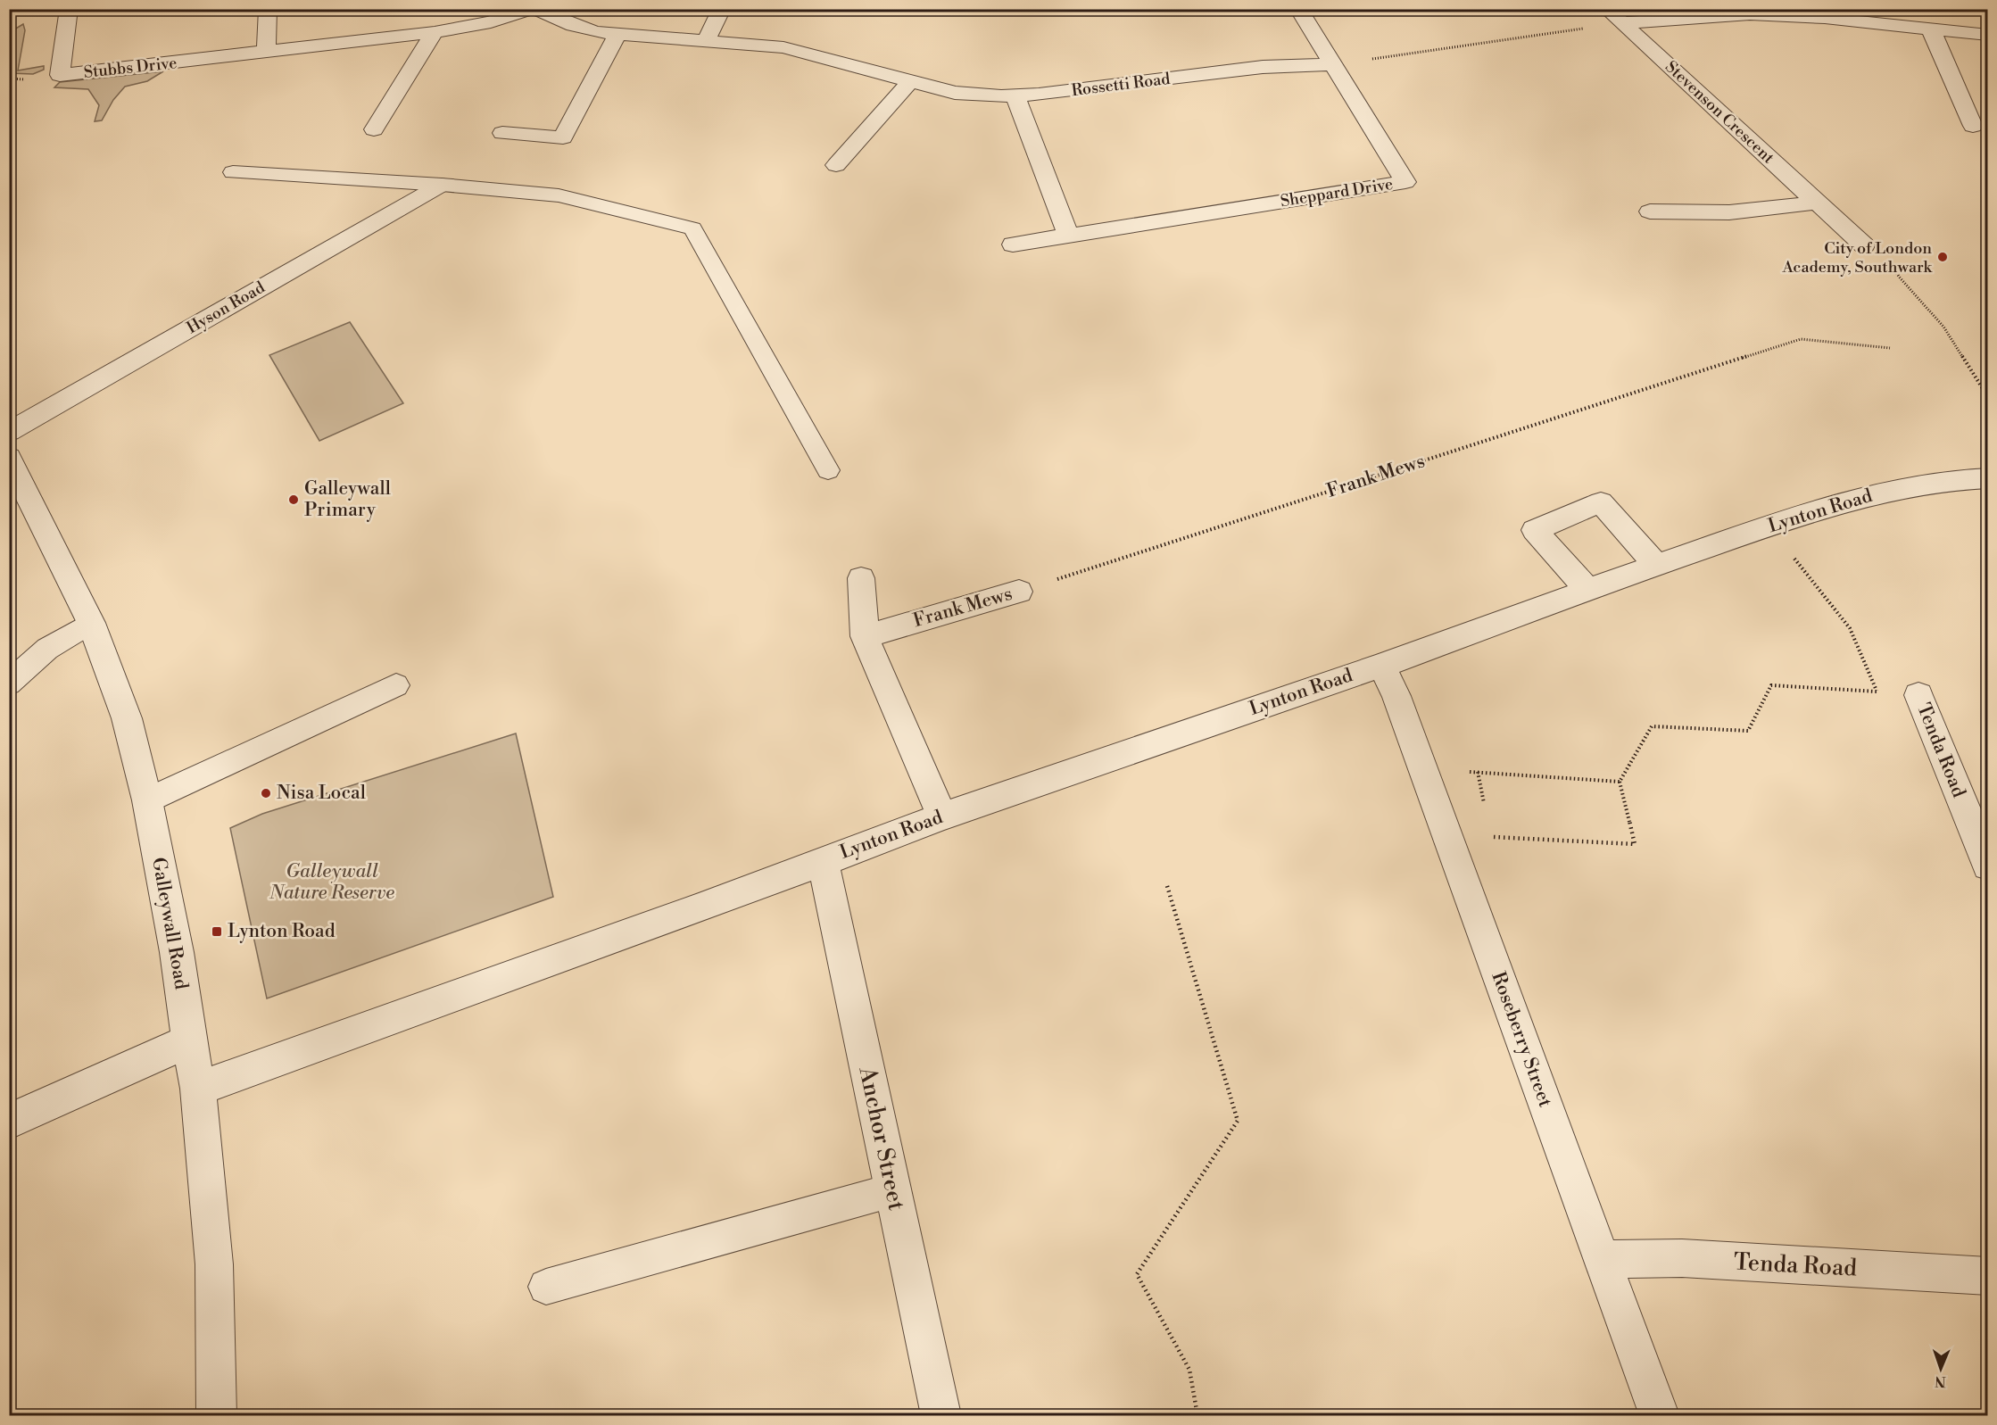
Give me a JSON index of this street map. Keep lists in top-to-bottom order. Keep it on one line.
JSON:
{"streets":{"street":["Stubbs Drive","Rossetti Road","Stevenson Crescent","Sheppard Drive","Hyson Road","Frank Mews","Lynton Road","Tenda Road","Galleywall Road","Roseberry Street","Anchor Street"]},"crossings":[["Rossetti Road","Sheppard Drive"],["Lynton Road","Galleywall Road"],["Lynton Road","Roseberry Street"],["Lynton Road","Anchor Street"],["Tenda Road","Roseberry Street"]],"parks":["Galleywall Nature Reserve"],"places":{"other":["City of London Academy, Southwark","Galleywall Primary","Nisa Local"],"transit":["Lynton Road"]},"north":"bottom"}
